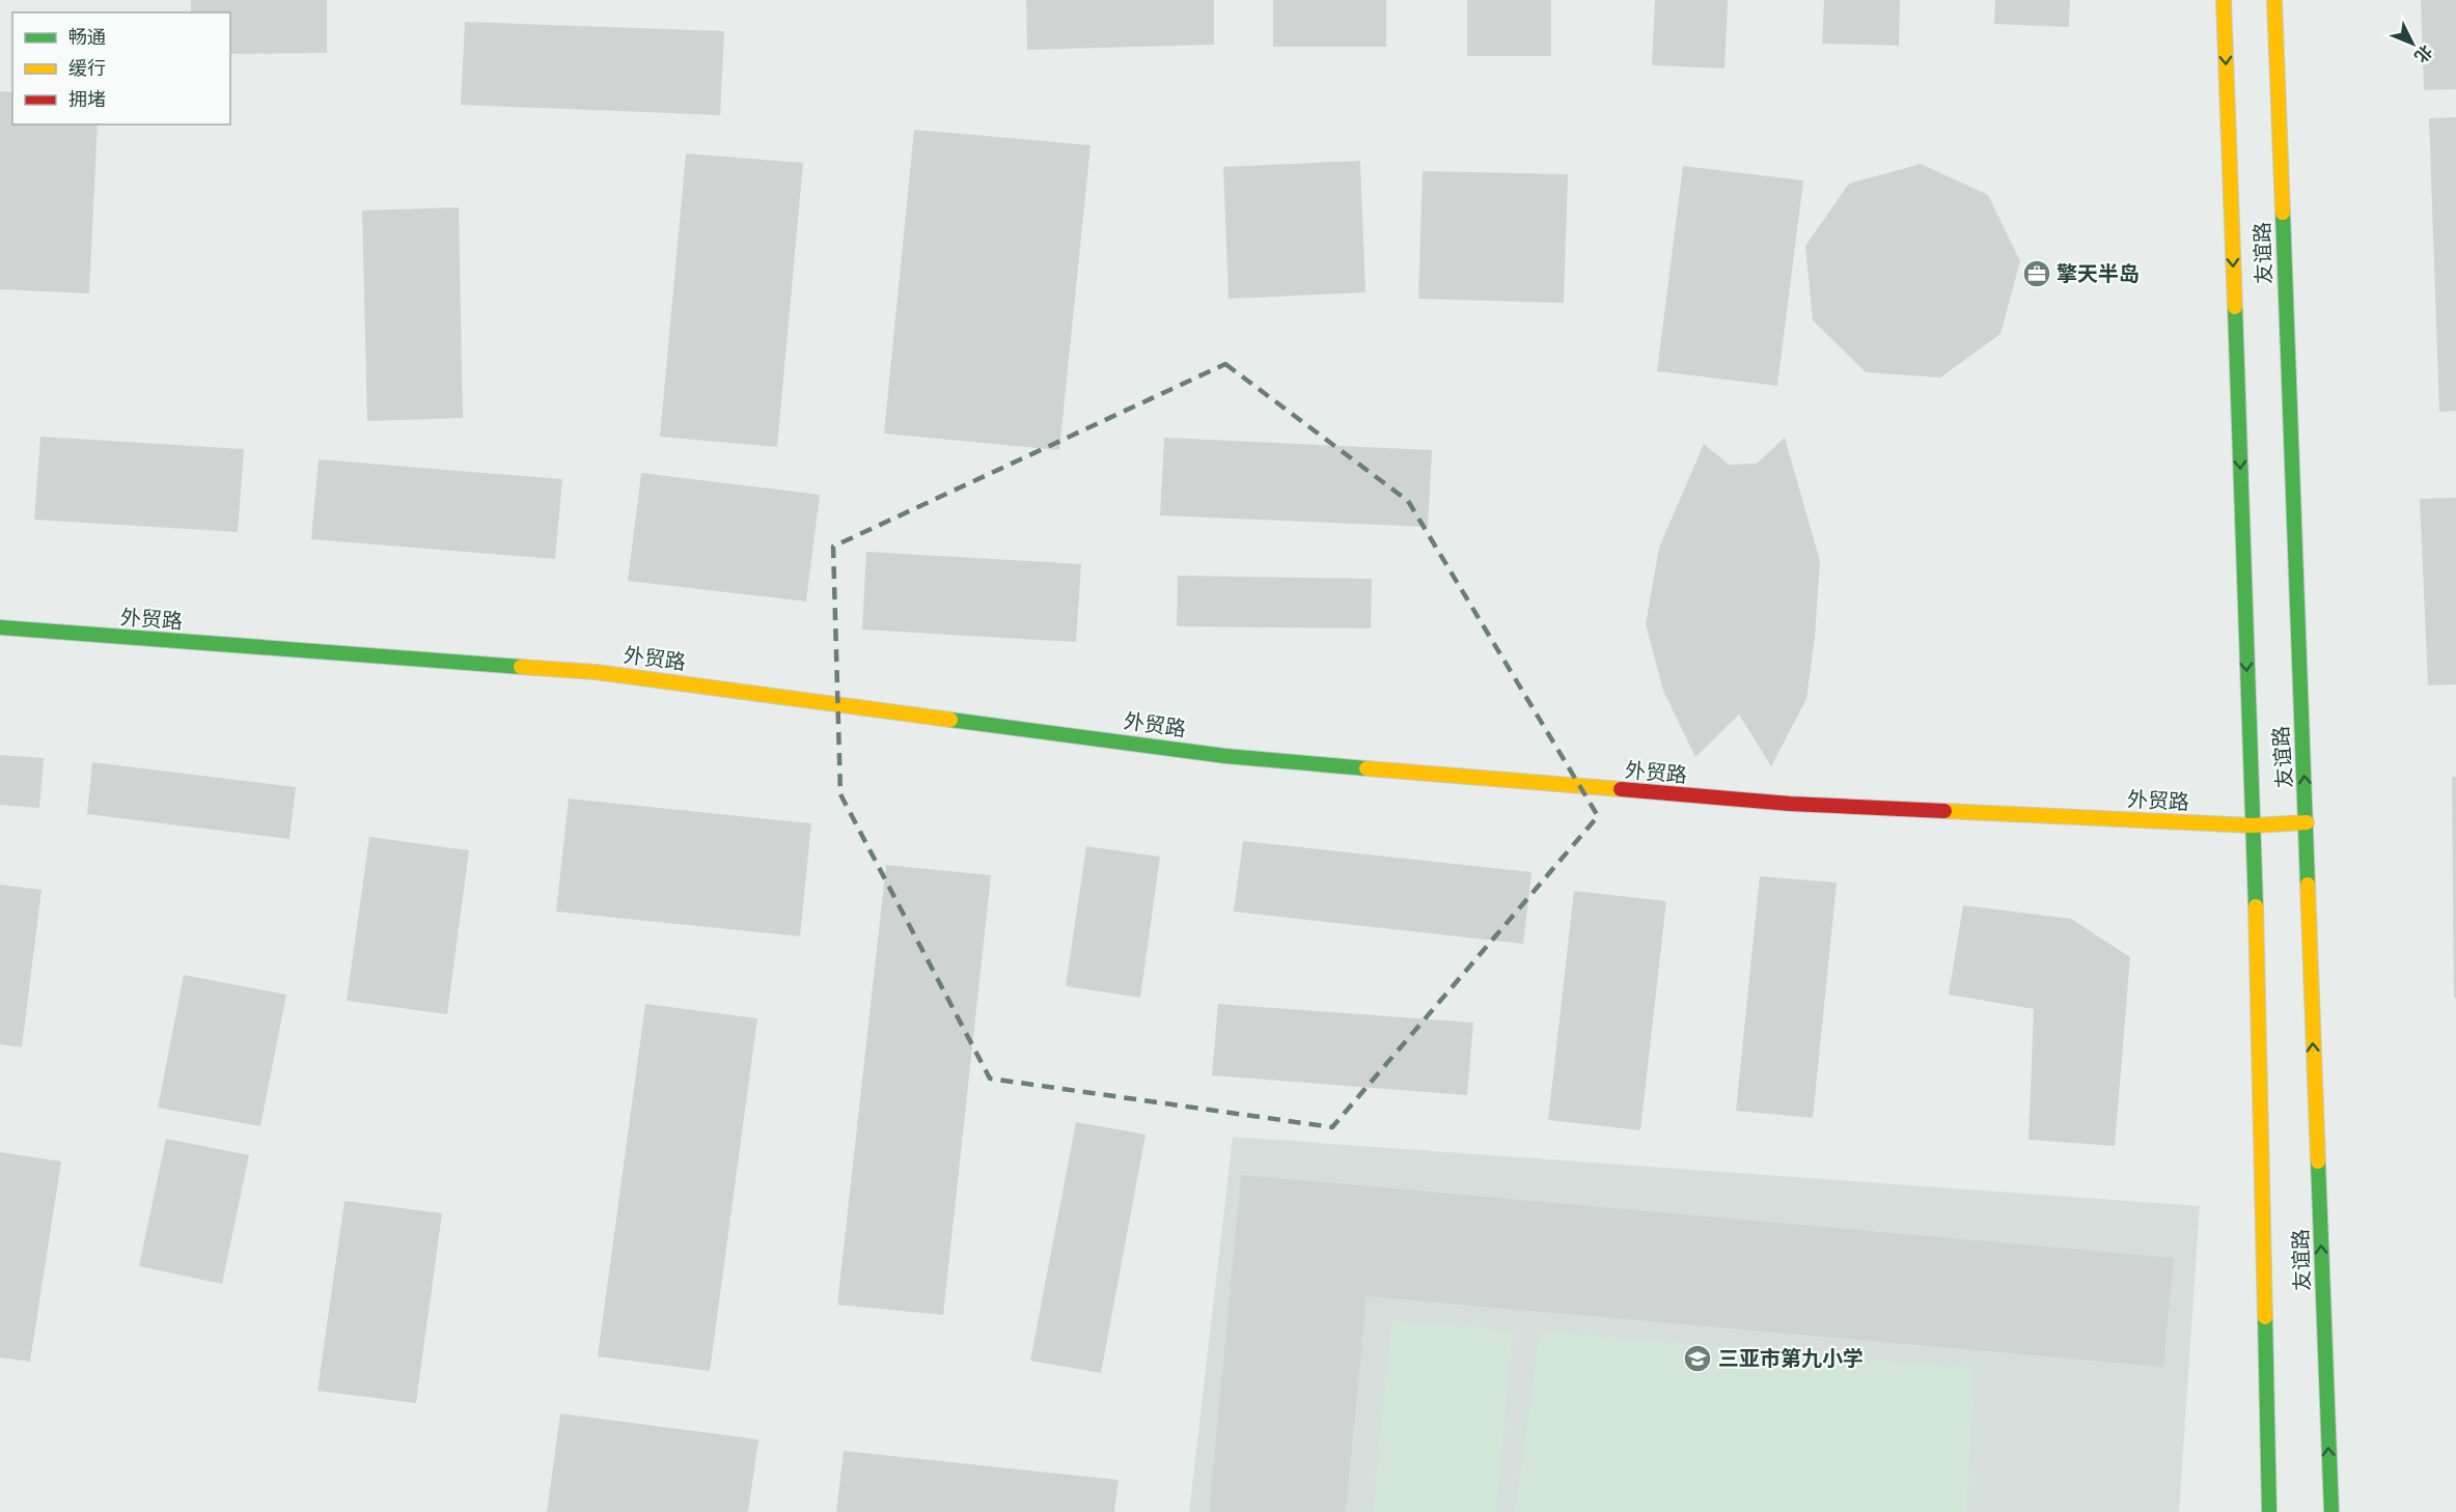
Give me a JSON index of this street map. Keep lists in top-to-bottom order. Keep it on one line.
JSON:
{"streets":{"main road":["友谊路","外贸路"]},"crossings":[["友谊路","外贸路"]],"places":{"office":["擎天半岛"],"school or university":["三亚市第九小学"]},"legend":["畅通","缓行","拥堵"],"north":"bottom right"}
